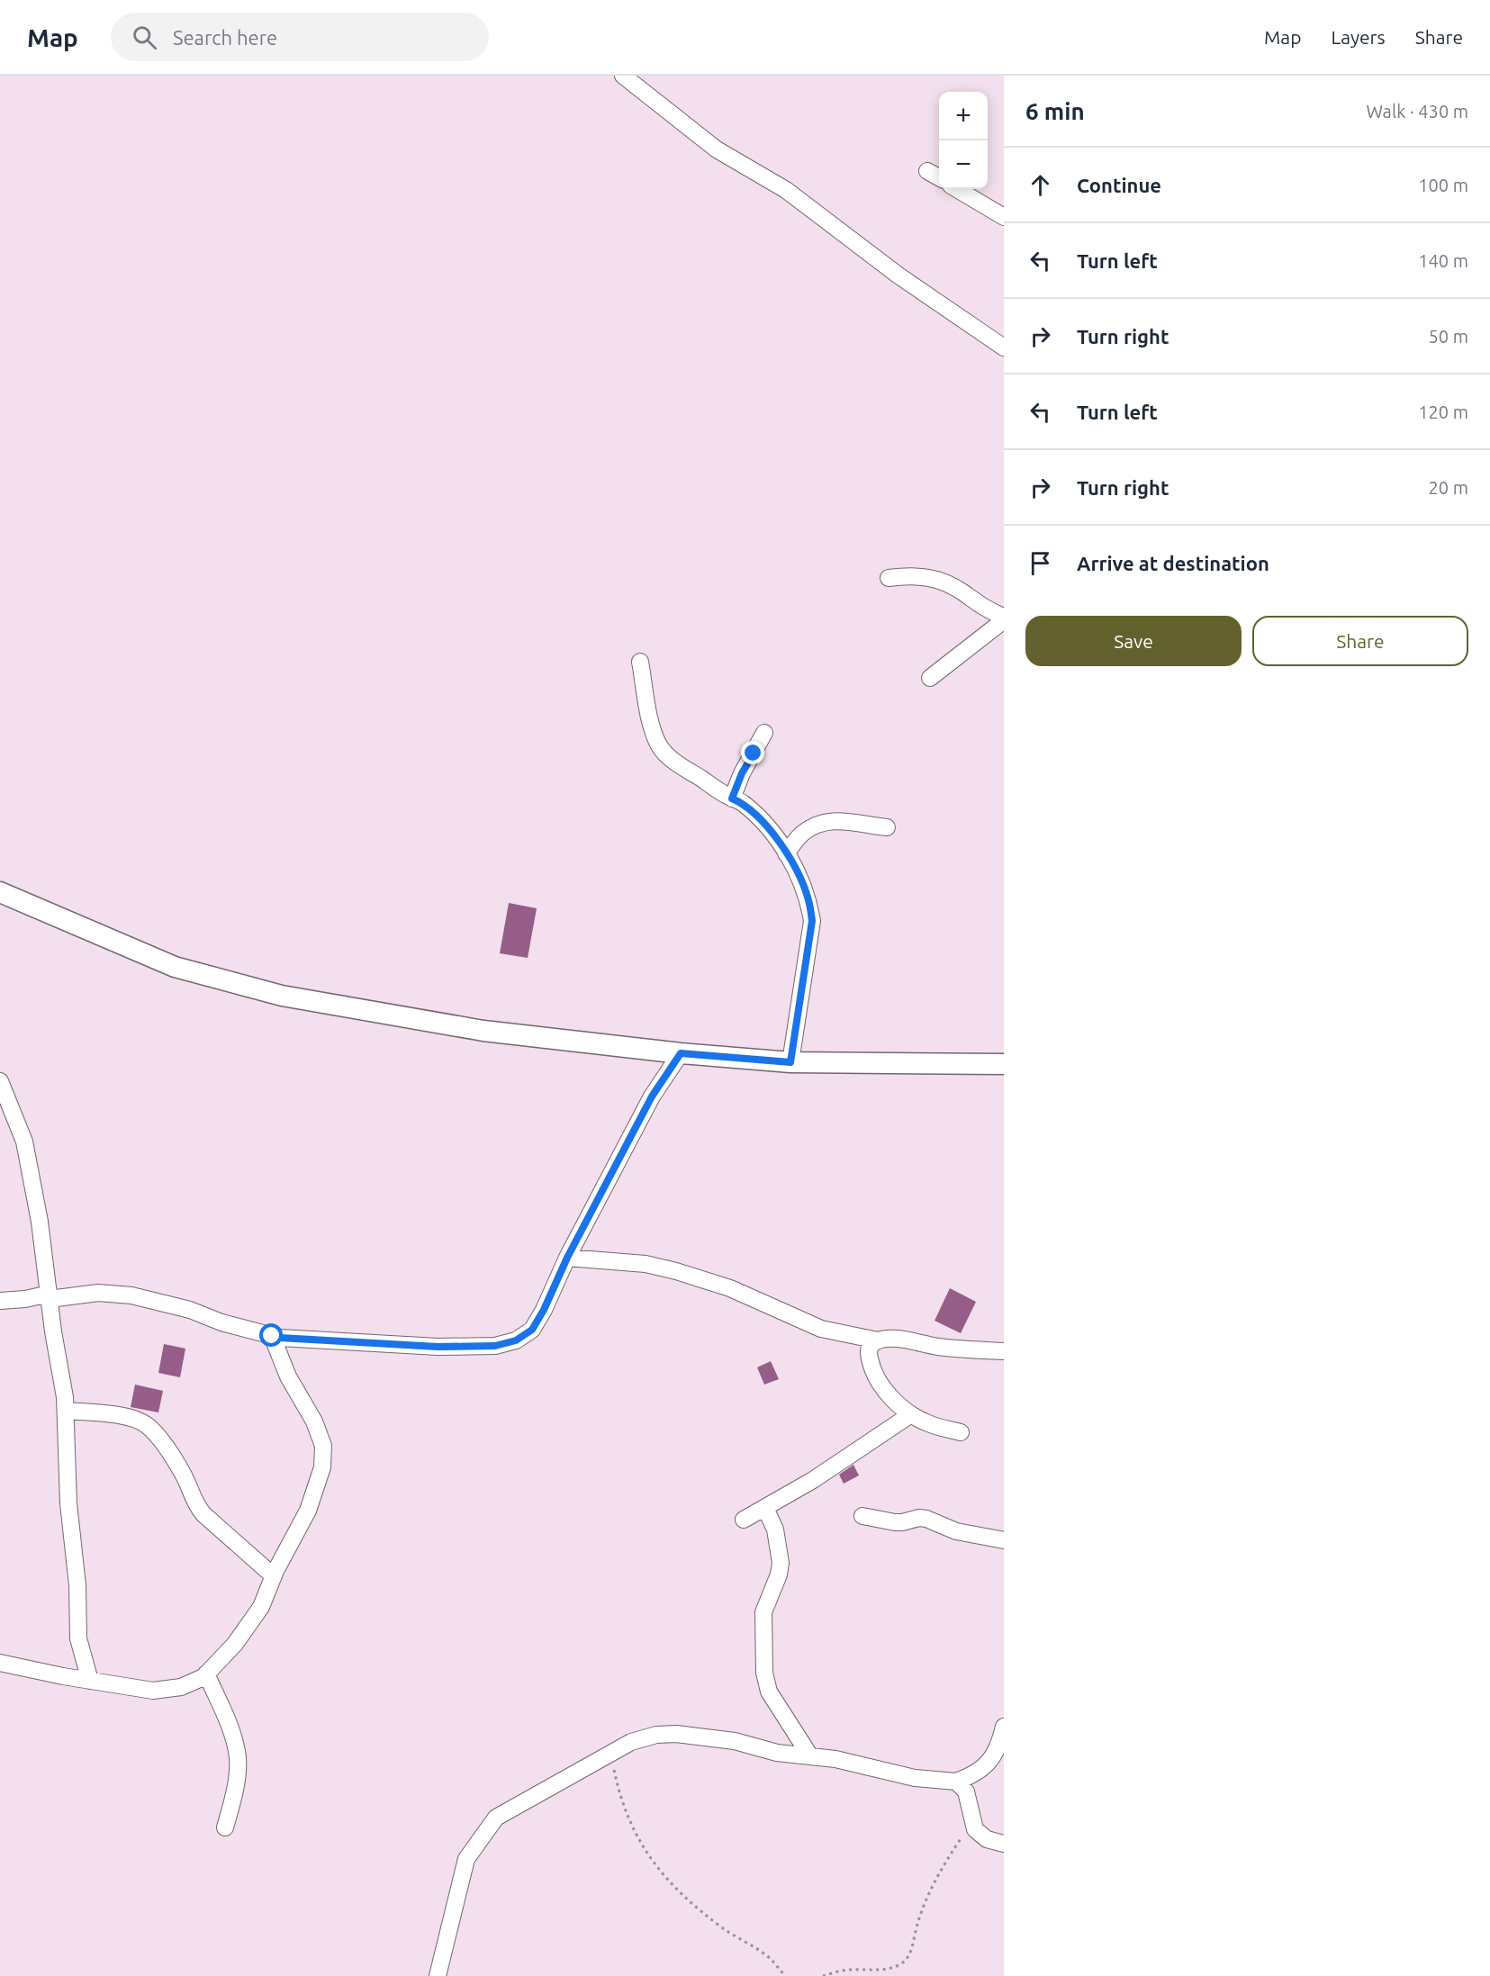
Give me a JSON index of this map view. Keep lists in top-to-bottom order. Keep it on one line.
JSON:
{"page":{"header":"Map","search":"Search here","nav":["Map","Layers","Share"],"heading":["6 min","Walk · 430 m"],"map_buttons":["+","−"],"list":[["Continue","100 m"],["Turn left","140 m"],["Turn right","50 m"],["Turn left","120 m"],["Turn right","20 m"],"Arrive at destination"],"buttons":["Save","Share"]}}
